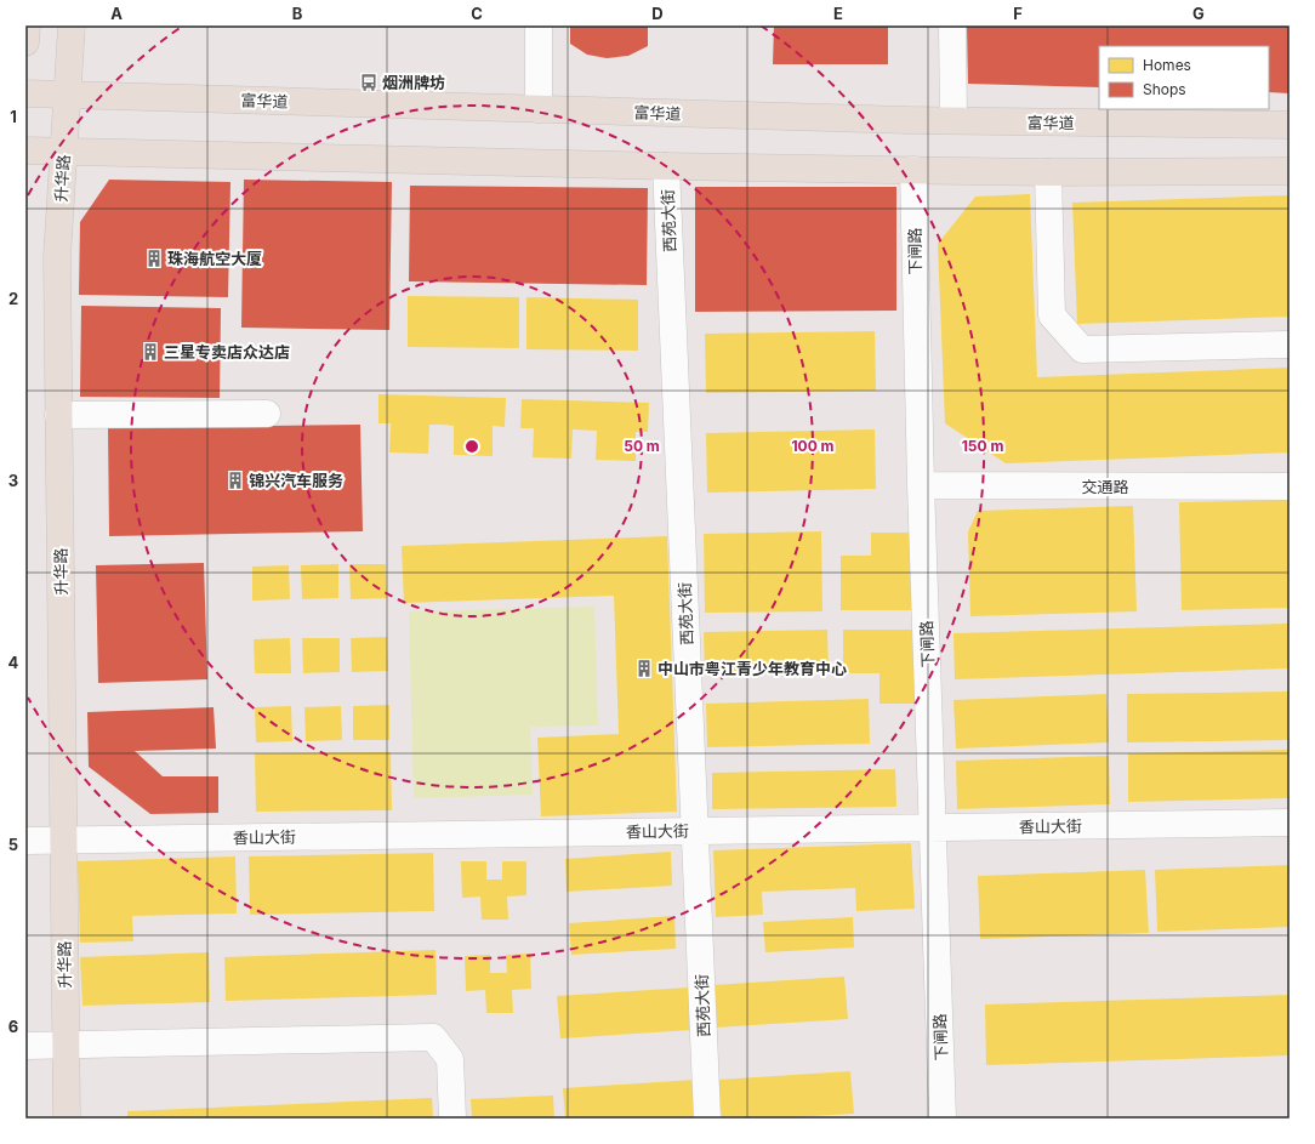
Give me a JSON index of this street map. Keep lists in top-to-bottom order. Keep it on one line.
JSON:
{"streets":{"main road":["富华道","升华路"],"street":["西苑大街","下闸路","交通路","香山大街"]},"crossings":[["富华道","升华路"],["升华路","香山大街"],["西苑大街","香山大街"],["下闸路","交通路"],["下闸路","香山大街"]],"places":{"bus stop":["烟洲牌坊"],"building":["珠海航空大厦","三星专卖店众达店","锦兴汽车服务","中山市粤江青少年教育中心"]},"legend":["Homes","Shops"],"grid":{"columns":["A","B","C","D","E","F","G"],"rows":["1","2","3","4","5","6"]},"rings":["50 m","100 m","150 m"]}
